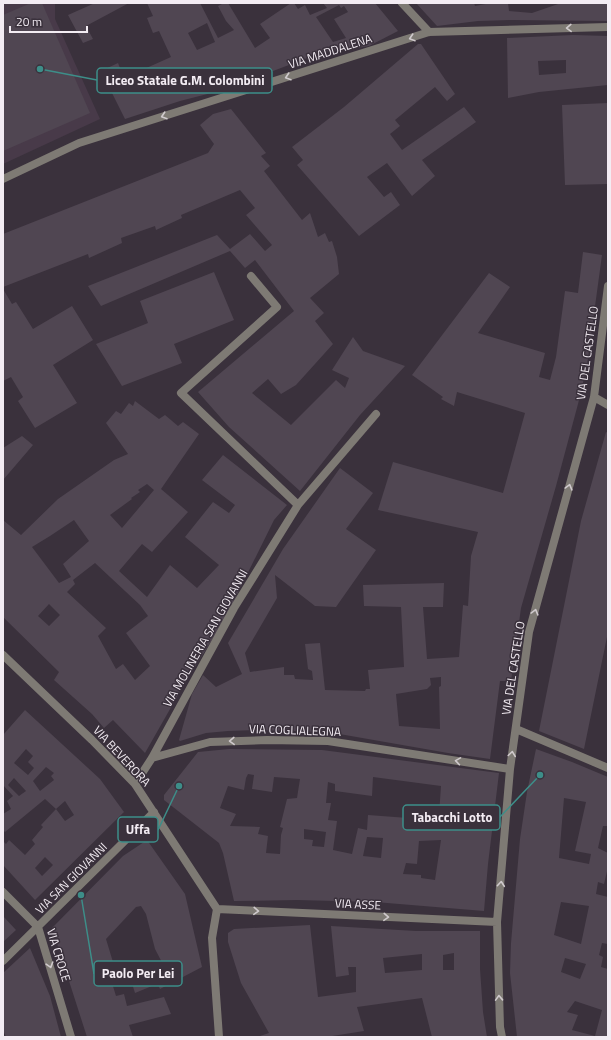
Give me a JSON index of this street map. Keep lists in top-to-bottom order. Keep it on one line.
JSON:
{"streets":{"street":["VIA MADDALENA","VIA DEL CASTELLO","VIA MOLINERIA SAN GIOVANNI","VIA COGLIALEGNA","VIA BEVERORA","VIA SAN GIOVANNI","VIA ASSE","VIA CROCE"]},"crossings":[["VIA DEL CASTELLO","VIA COGLIALEGNA"],["VIA DEL CASTELLO","VIA ASSE"],["VIA MOLINERIA SAN GIOVANNI","VIA COGLIALEGNA"],["VIA MOLINERIA SAN GIOVANNI","VIA BEVERORA"],["VIA BEVERORA","VIA SAN GIOVANNI"],["VIA BEVERORA","VIA ASSE"],["VIA SAN GIOVANNI","VIA CROCE"]],"one_way":["VIA MADDALENA","VIA DEL CASTELLO","VIA COGLIALEGNA","VIA ASSE","VIA CROCE"],"places":["Liceo Statale G.M. Colombini","Tabacchi Lotto","Uffa","Paolo Per Lei"],"scale_bar":"20 m"}
